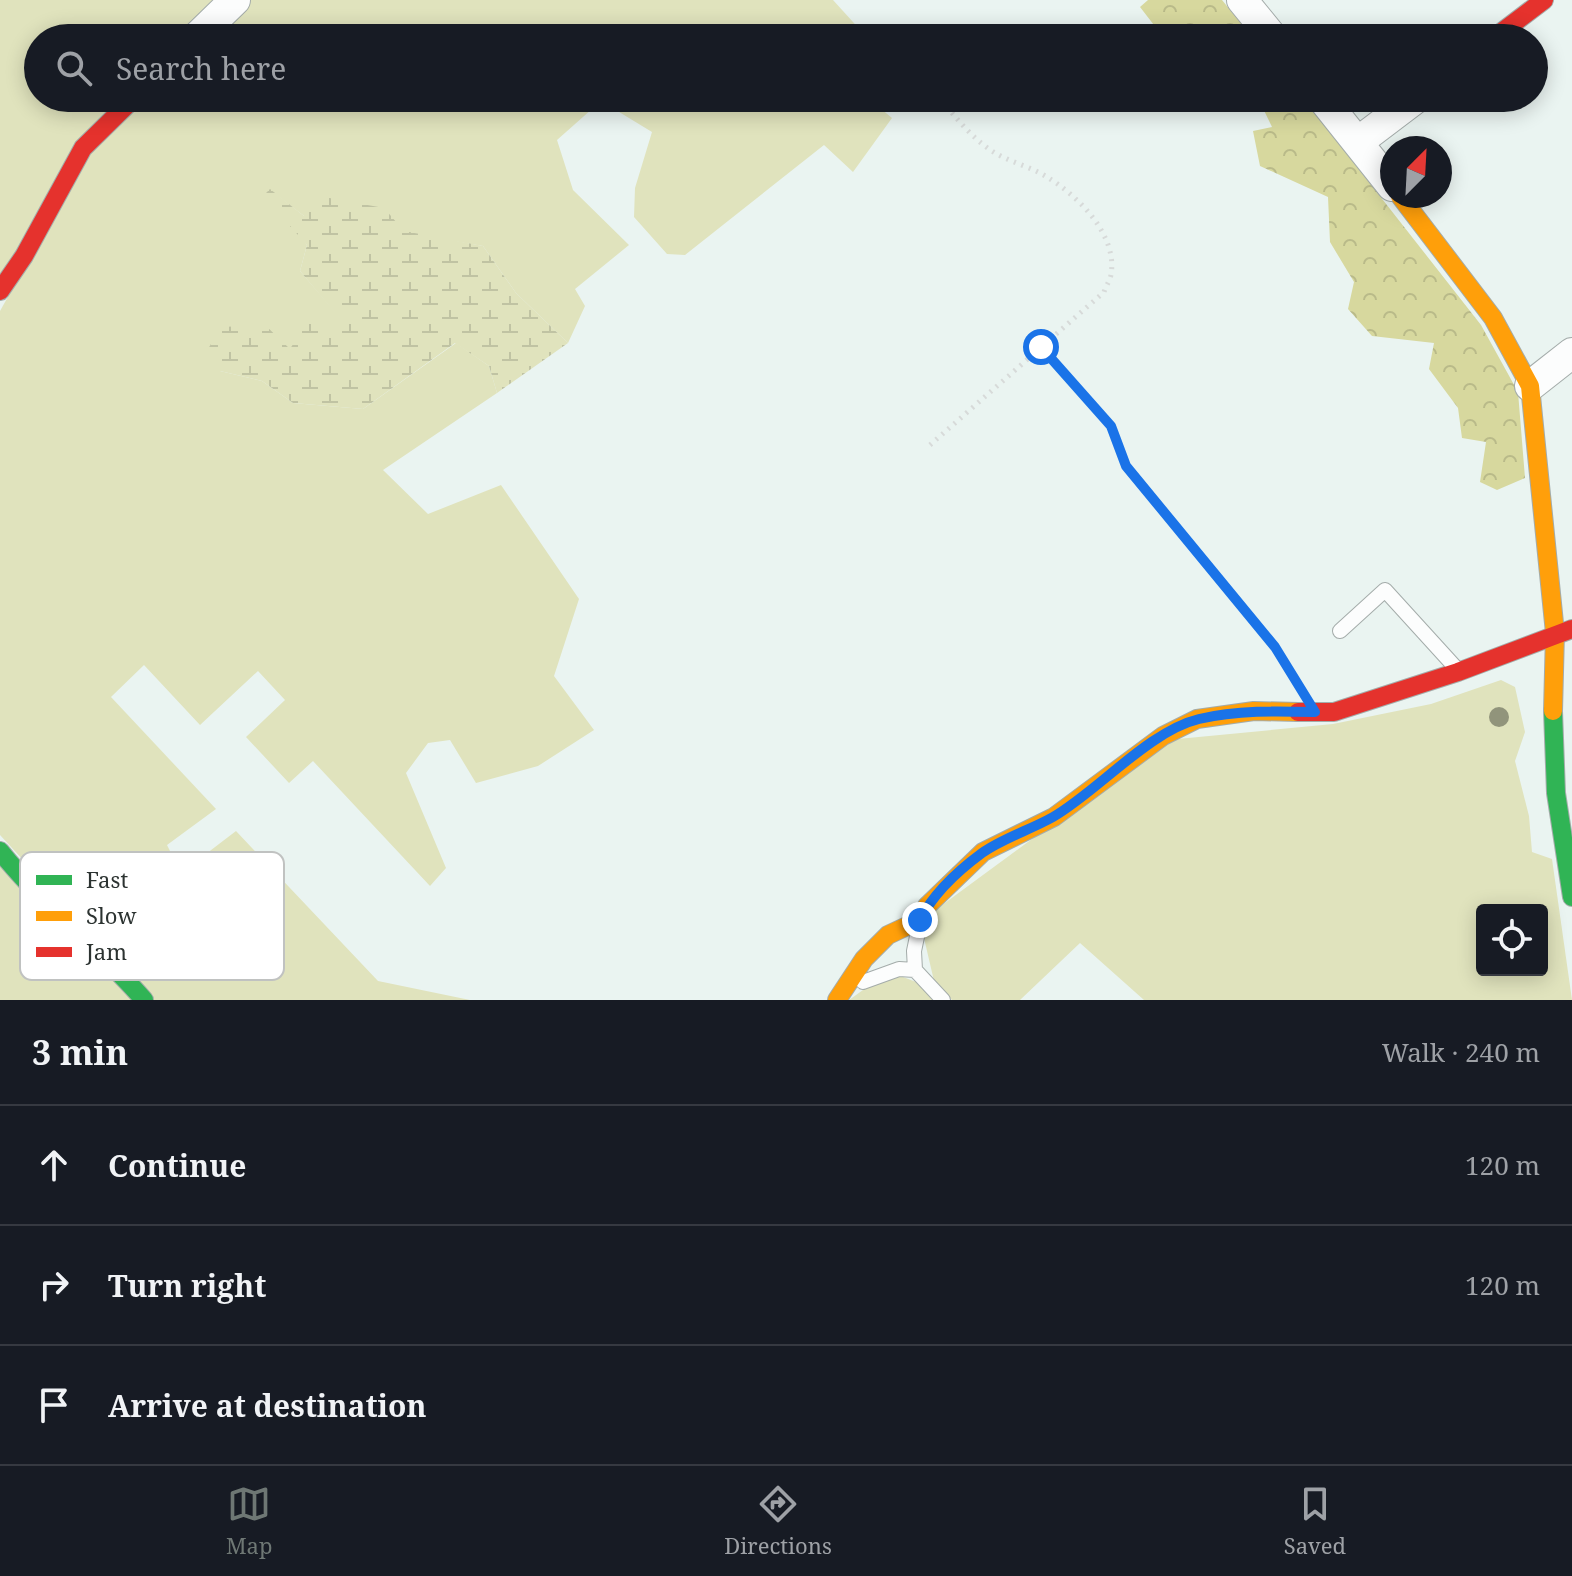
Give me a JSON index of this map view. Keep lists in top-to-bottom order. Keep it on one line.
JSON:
{"legend":["Fast","Slow","Jam"],"north":"top right","page":{"search":"Search here","heading":["3 min","Walk · 240 m"],"list":[["Continue","120 m"],["Turn right","120 m"],"Arrive at destination"],"nav":["Map","Directions","Saved"]}}
